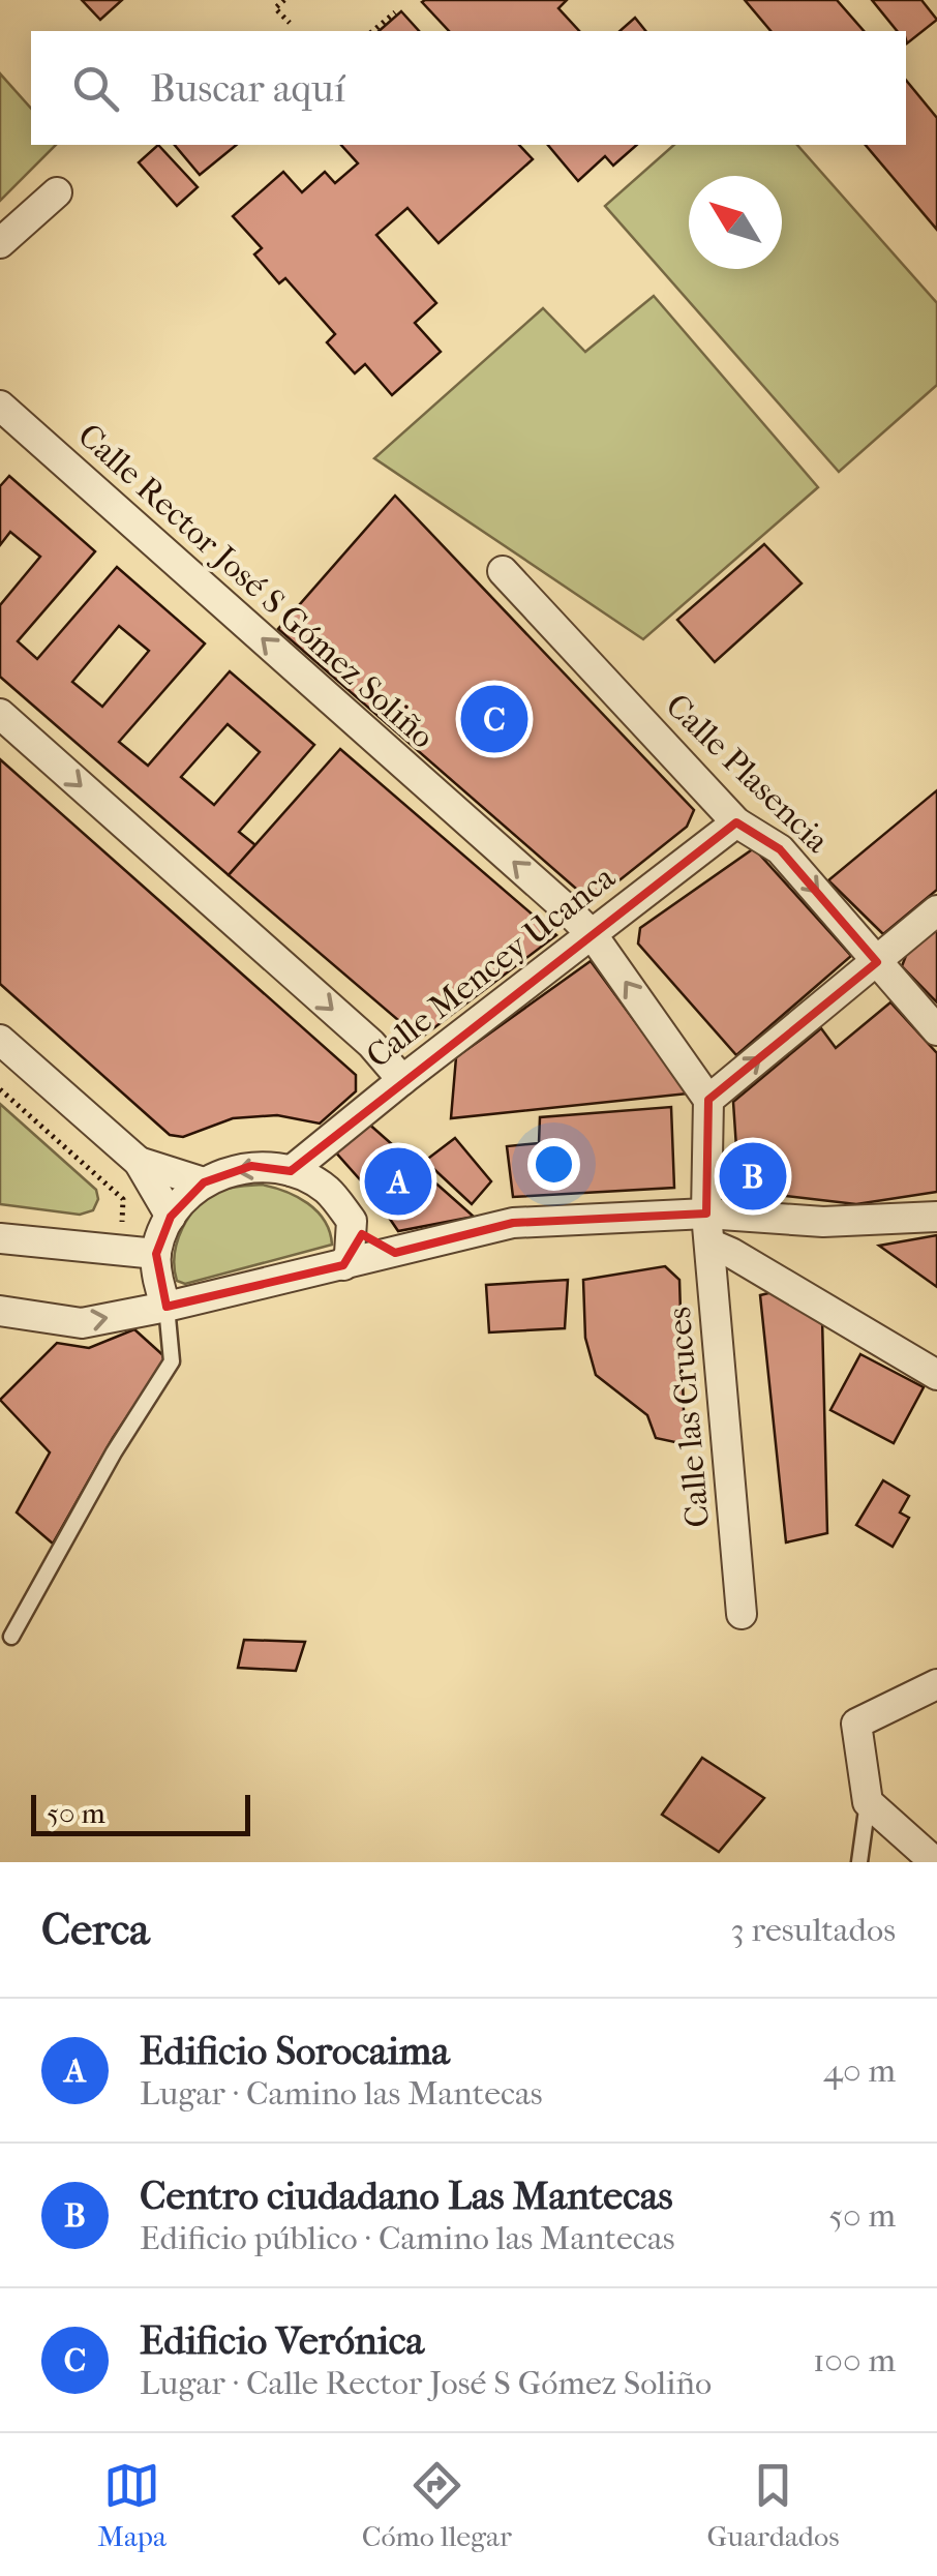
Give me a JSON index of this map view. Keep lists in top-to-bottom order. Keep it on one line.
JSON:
{"streets":{"street":["Calle Rector José S Gómez Soliño","Calle Plasencia","Calle Mencey Ucanca","Calle las Cruces"]},"crossings":[["Calle Rector José S Gómez Soliño","Calle Mencey Ucanca"],["Calle Rector José S Gómez Soliño","Calle las Cruces"],["Calle Plasencia","Calle Mencey Ucanca"]],"scale_bar":"50 m","north":"top left","page":{"search":"Buscar aquí","pins":["C","B","A"],"scale":"50 m","heading":["Cerca","3 resultados"],"list":[{"mark":"A","name":"Edificio Sorocaima","note":"Lugar · Camino las Mantecas","value":"40 m"},{"mark":"B","name":"Centro ciudadano Las Mantecas","note":"Edificio público · Camino las Mantecas","value":"50 m"},{"mark":"C","name":"Edificio Verónica","note":"Lugar · Calle Rector José S Gómez Soliño","value":"100 m"}],"nav":["Mapa","Cómo llegar","Guardados"]}}
